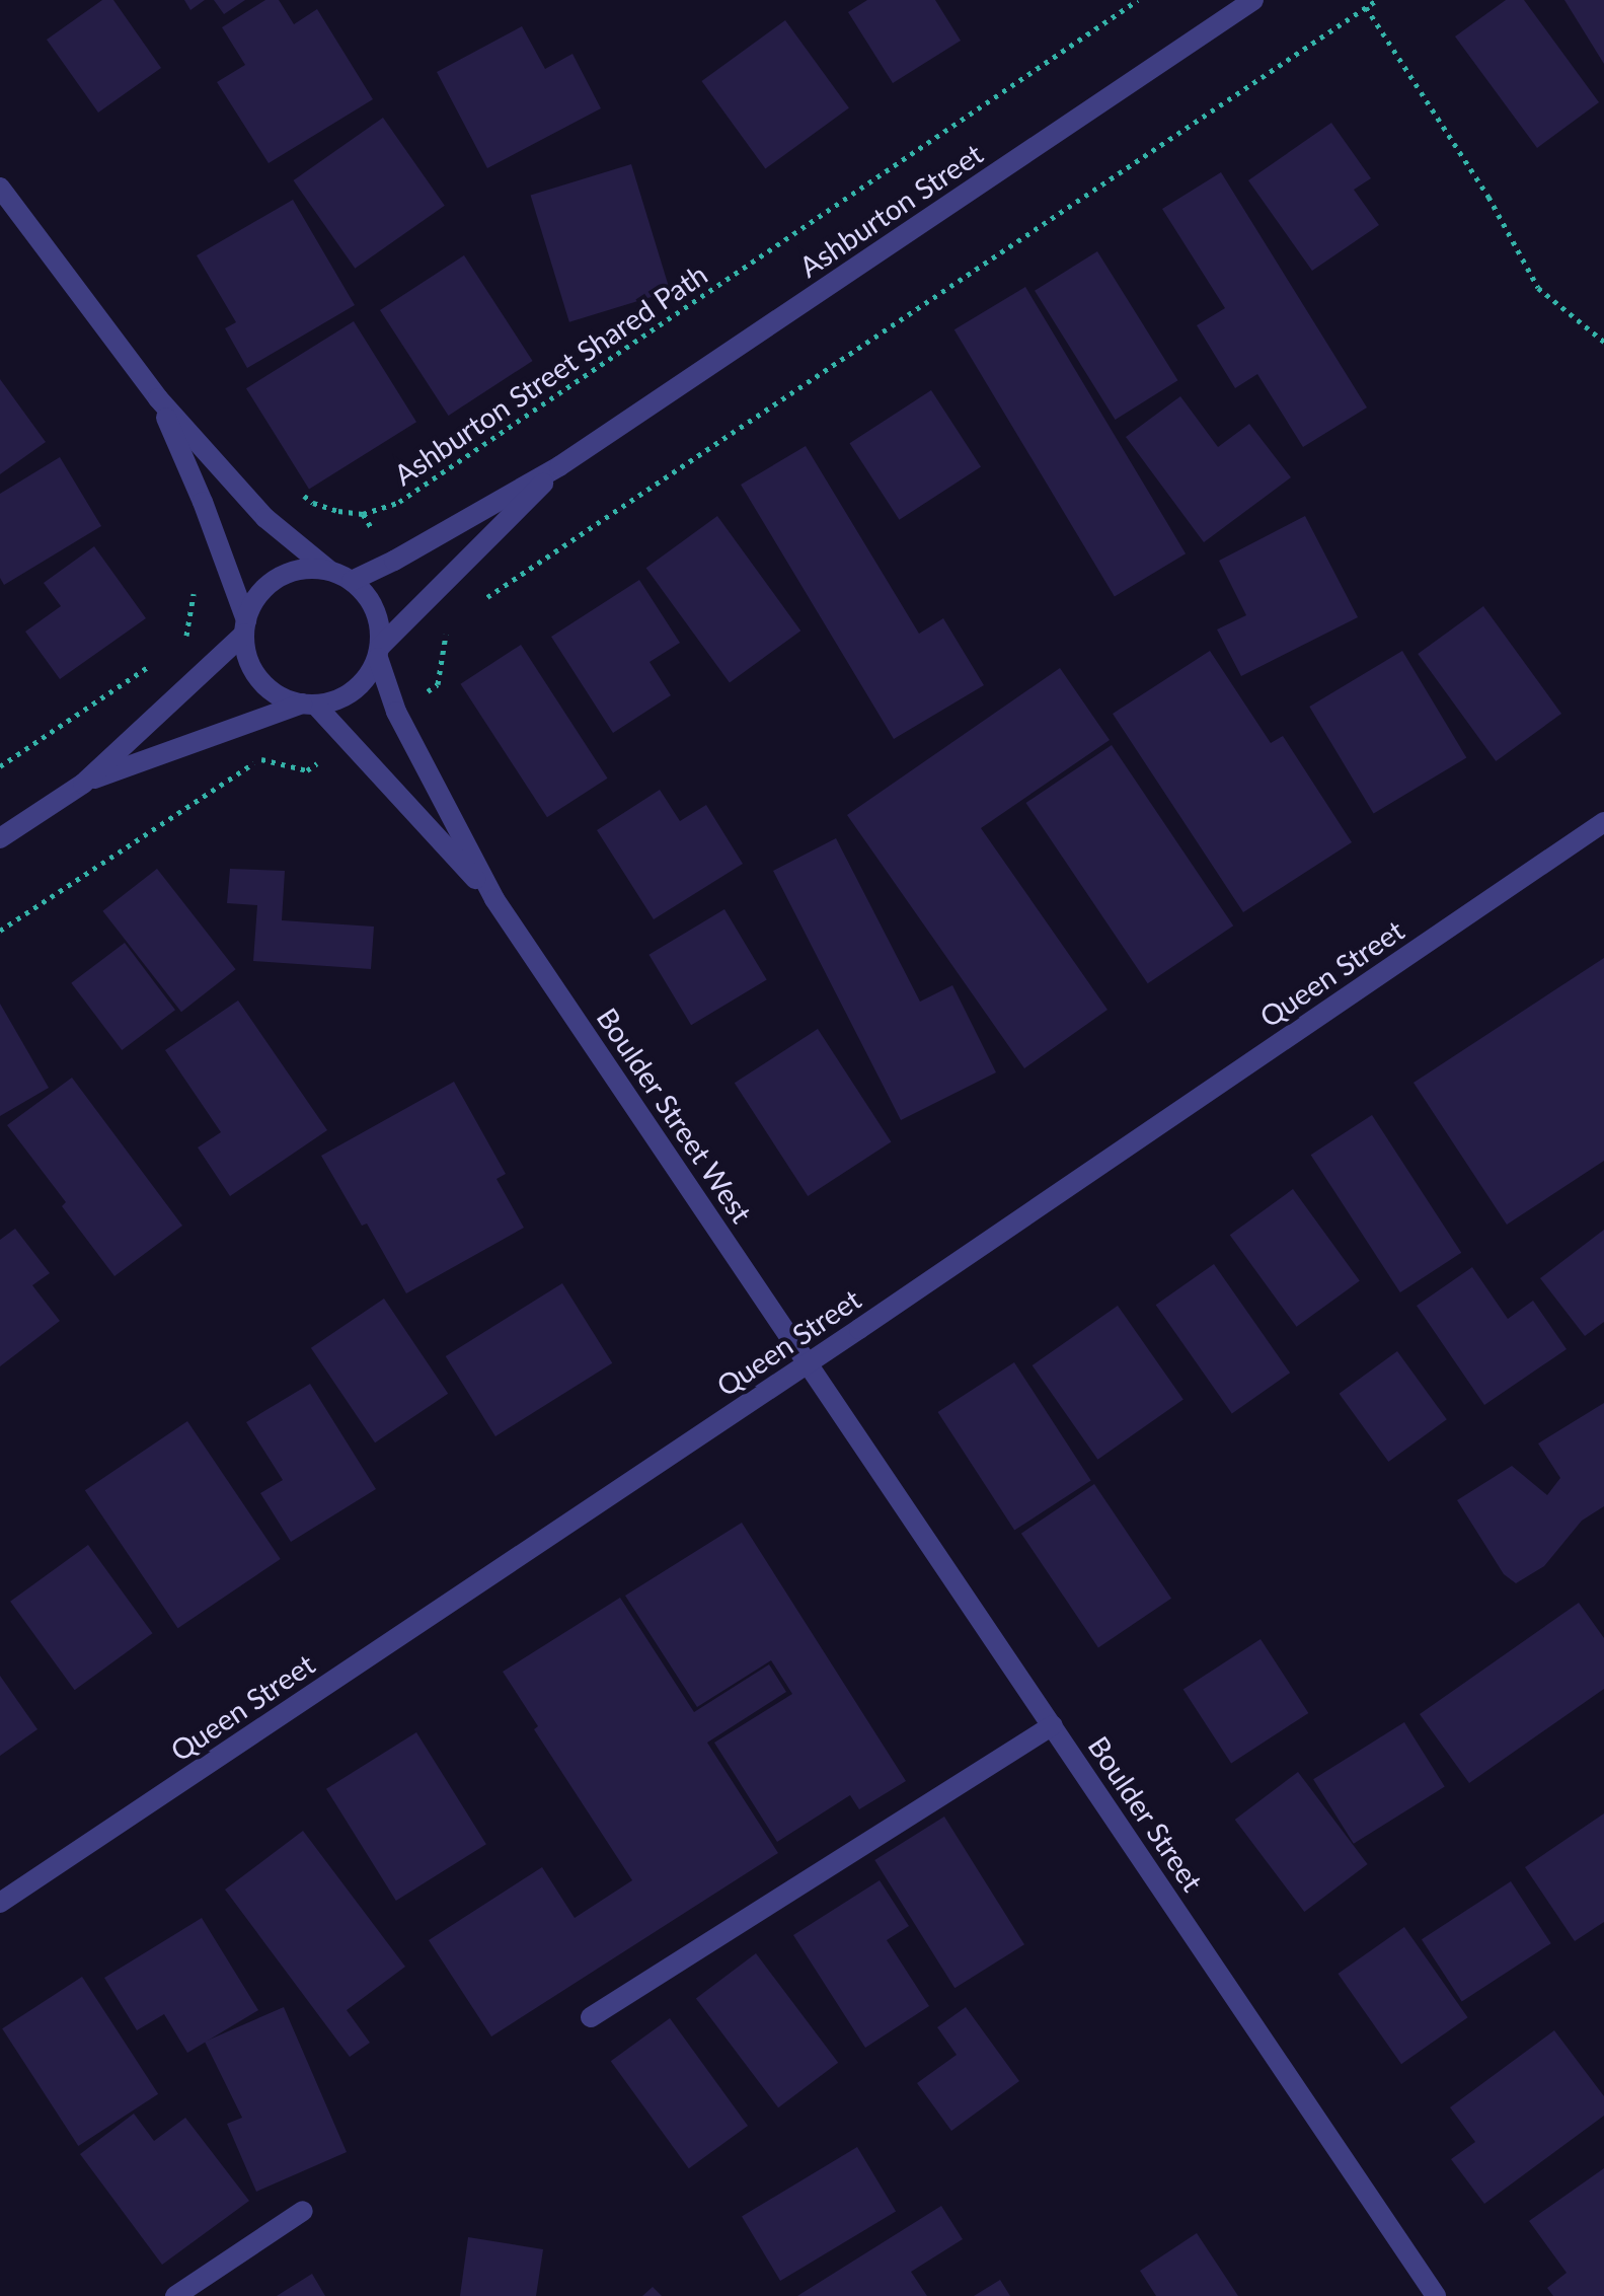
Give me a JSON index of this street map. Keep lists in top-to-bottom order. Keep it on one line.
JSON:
{"streets":{"street":["Ashburton Street","Queen Street","Boulder Street West","Boulder Street"],"path":["Ashburton Street Shared Path"]},"crossings":[["Ashburton Street","Boulder Street West"],["Queen Street","Boulder Street West"],["Queen Street","Boulder Street"],["Boulder Street West","Boulder Street"]]}
